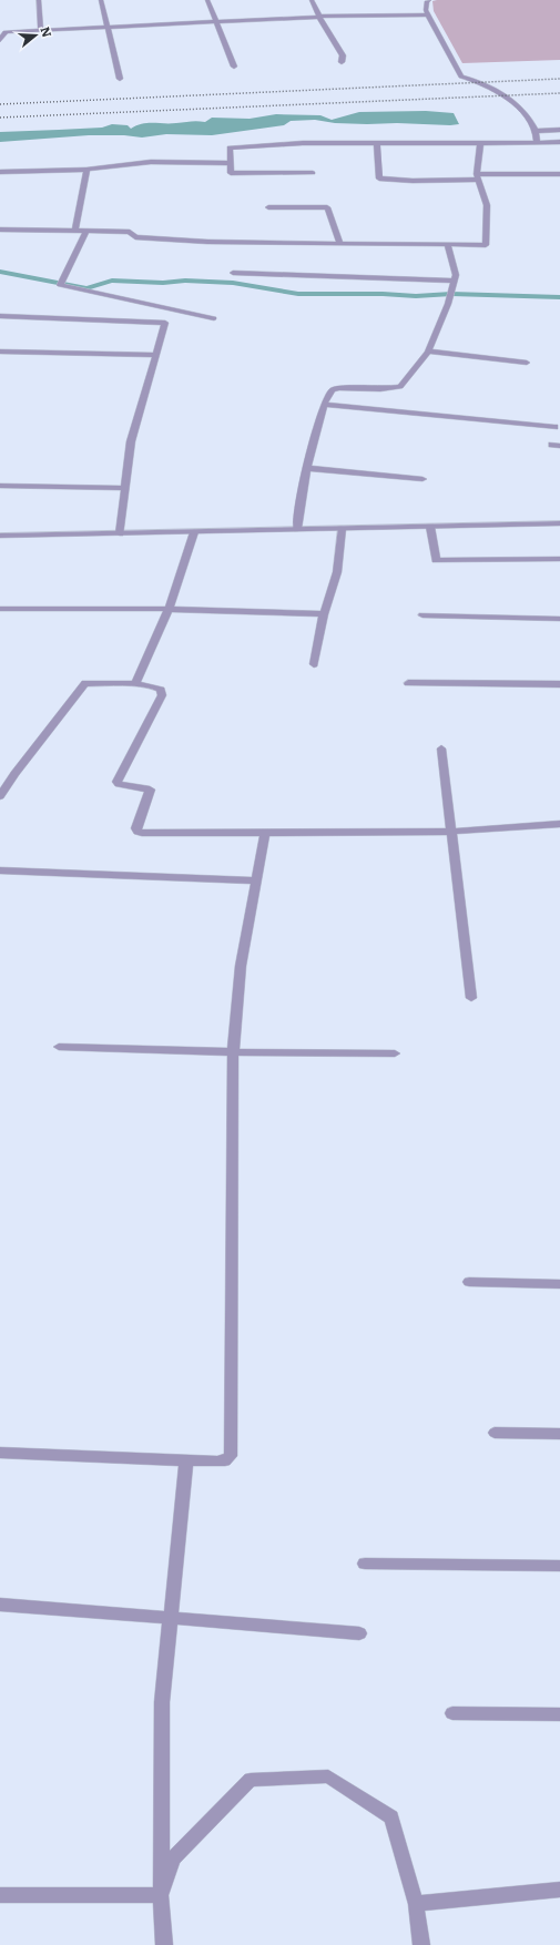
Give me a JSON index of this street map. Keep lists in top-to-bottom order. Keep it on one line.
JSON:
{"north":"right"}
